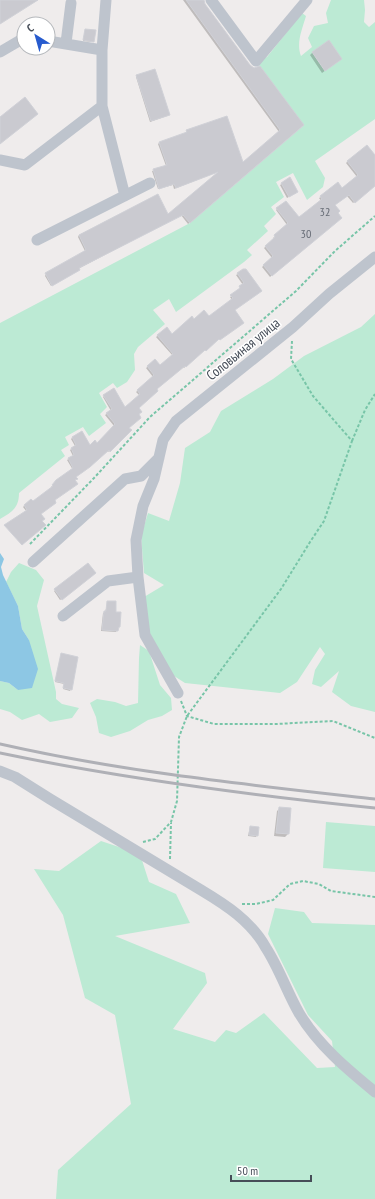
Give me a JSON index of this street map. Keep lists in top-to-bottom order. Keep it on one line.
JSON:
{"streets":{"street":["Соловьиная улица"]},"house_numbers":["32","30"],"scale_bar":"50 m","north":"top left"}
